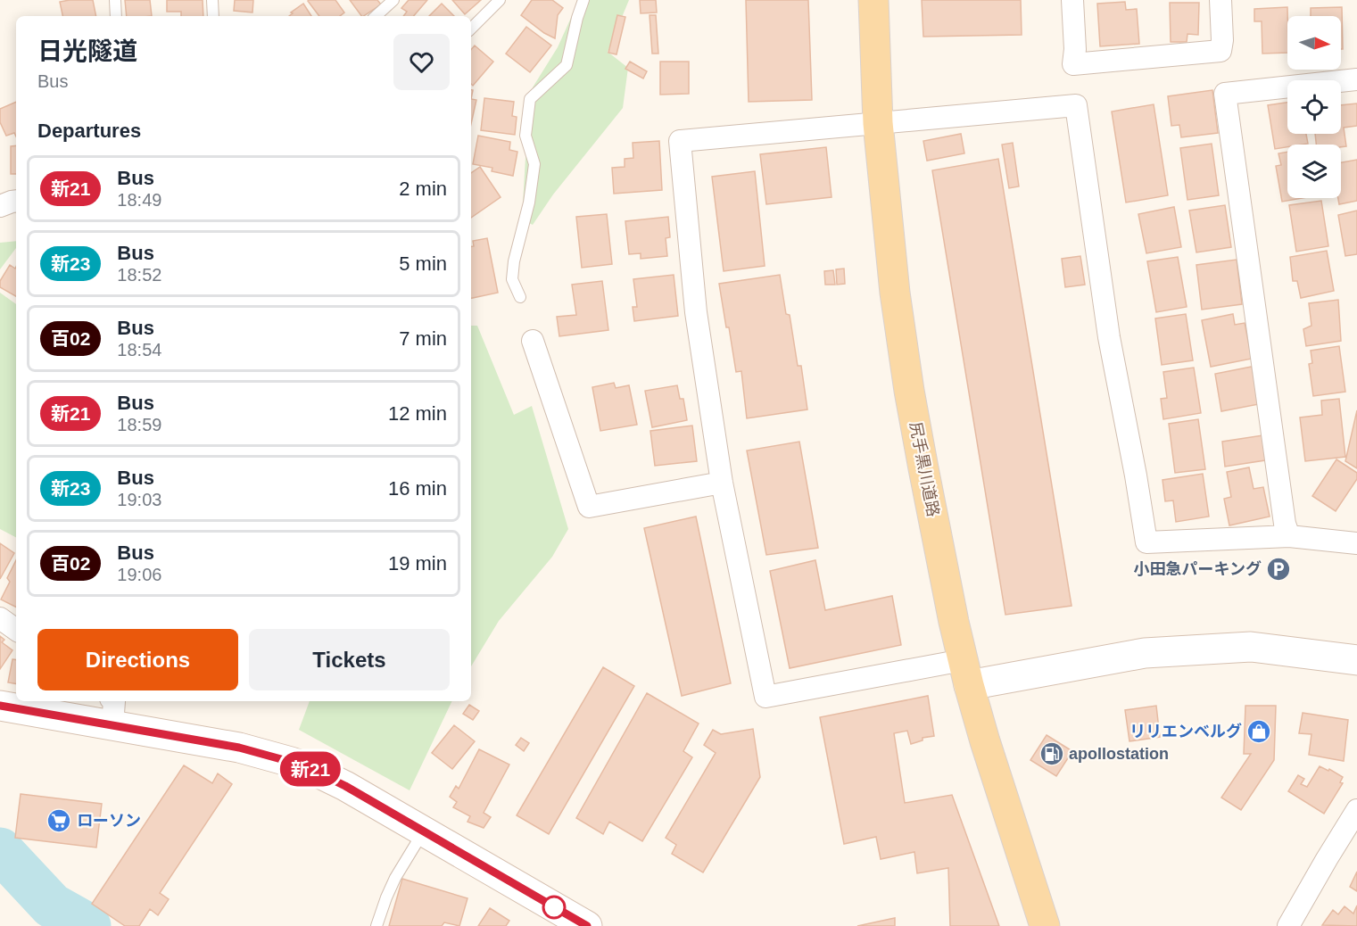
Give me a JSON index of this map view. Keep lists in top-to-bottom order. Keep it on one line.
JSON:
{"streets":{"main road":["尻手黒川道路"]},"places":{"parking":["小田急パーキング"],"shop":["リリエンベルグ"],"fuel station":["apollostation"],"supermarket":["ローソン"]},"lines":["bus line 新21"],"north":"right","page":{"on_map":"新21","heading":[["日光隧道","Bus"],"Departures"],"list":[{"mark":"新21","name":"Bus","note":"18:49","value":"2 min"},{"mark":"新23","name":"Bus","note":"18:52","value":"5 min"},{"mark":"百02","name":"Bus","note":"18:54","value":"7 min"},{"mark":"新21","name":"Bus","note":"18:59","value":"12 min"},{"mark":"新23","name":"Bus","note":"19:03","value":"16 min"},{"mark":"百02","name":"Bus","note":"19:06","value":"19 min"}],"buttons":["Directions","Tickets"]}}
